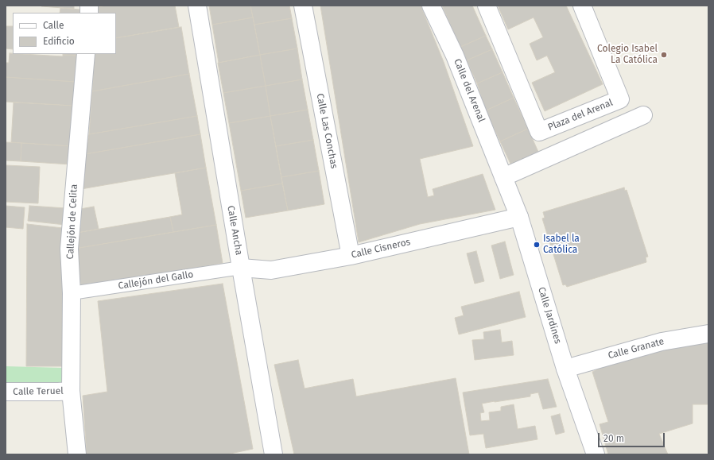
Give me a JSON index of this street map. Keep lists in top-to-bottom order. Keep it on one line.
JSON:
{"streets":{"street":["Calle del Arenal","Plaza del Arenal","Calle Las Conchas","Callejón de Celita","Calle Ancha","Calle Cisneros","Calle Jardines","Calle Granate","Calle Teruel"],"lane":["Callejón del Gallo"]},"crossings":[["Calle del Arenal","Calle Jardines"],["Calle Las Conchas","Calle Cisneros"],["Callejón de Celita","Callejón del Gallo"],["Callejón de Celita","Calle Teruel"],["Calle Ancha","Calle Cisneros"],["Calle Ancha","Callejón del Gallo"],["Calle Cisneros","Callejón del Gallo"],["Calle Cisneros","Calle Jardines"],["Calle Jardines","Calle Granate"]],"places":["Colegio Isabel La Católica","Isabel la Católica"],"legend":["Calle","Edificio"],"scale_bar":"20 m"}
